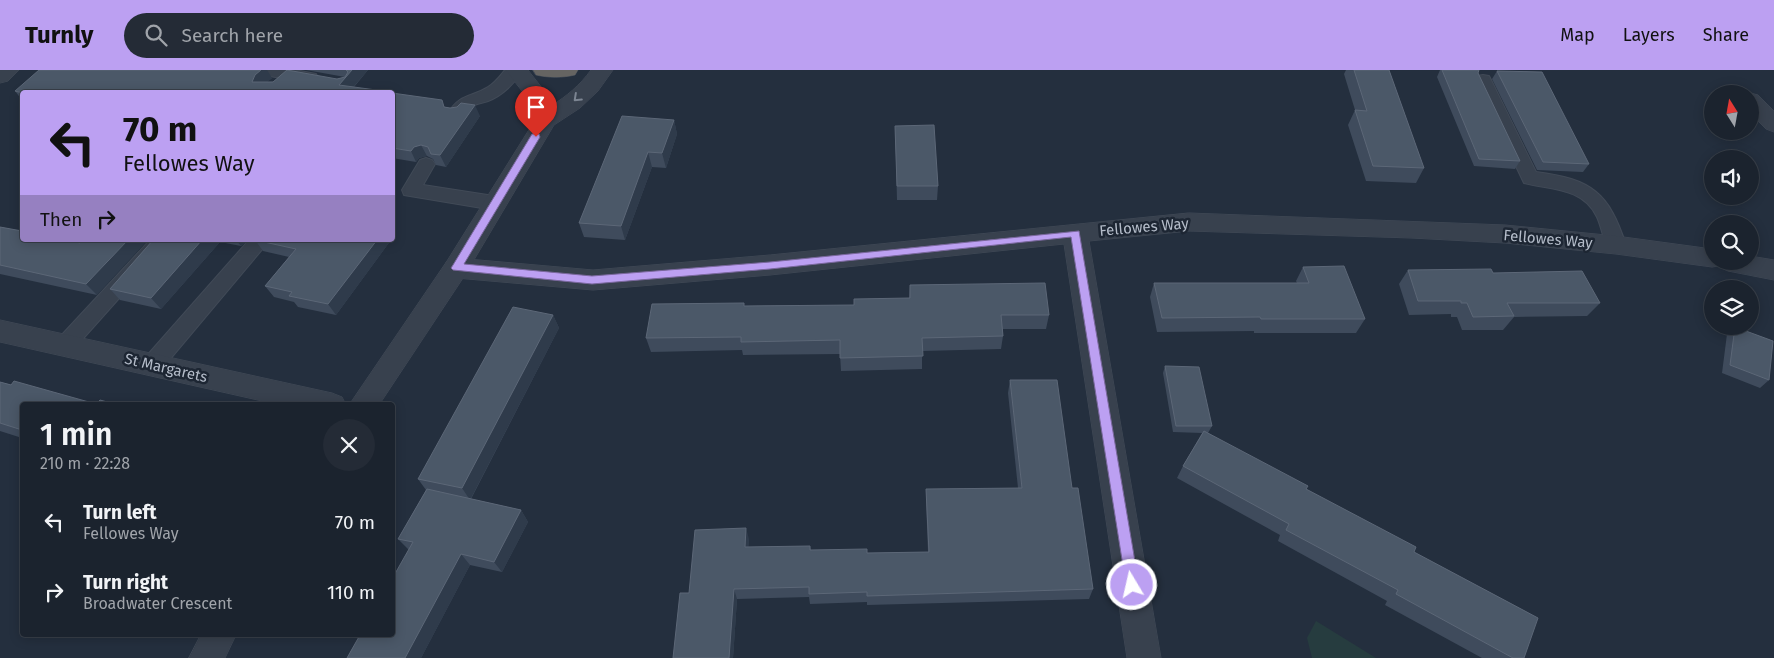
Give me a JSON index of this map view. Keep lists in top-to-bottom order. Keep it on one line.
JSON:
{"streets":{"street":["Fellowes Way","St Margarets"]},"north":"top","page":{"header":"Turnly","search":"Search here","nav":["Map","Layers","Share"],"turn":["70 m","Fellowes Way"],"then":"Then","heading":["1 min","210 m · 22:28"],"list":[{"name":"Turn left","note":"Fellowes Way","value":"70 m"},{"name":"Turn right","note":"Broadwater Crescent","value":"110 m"}]}}
